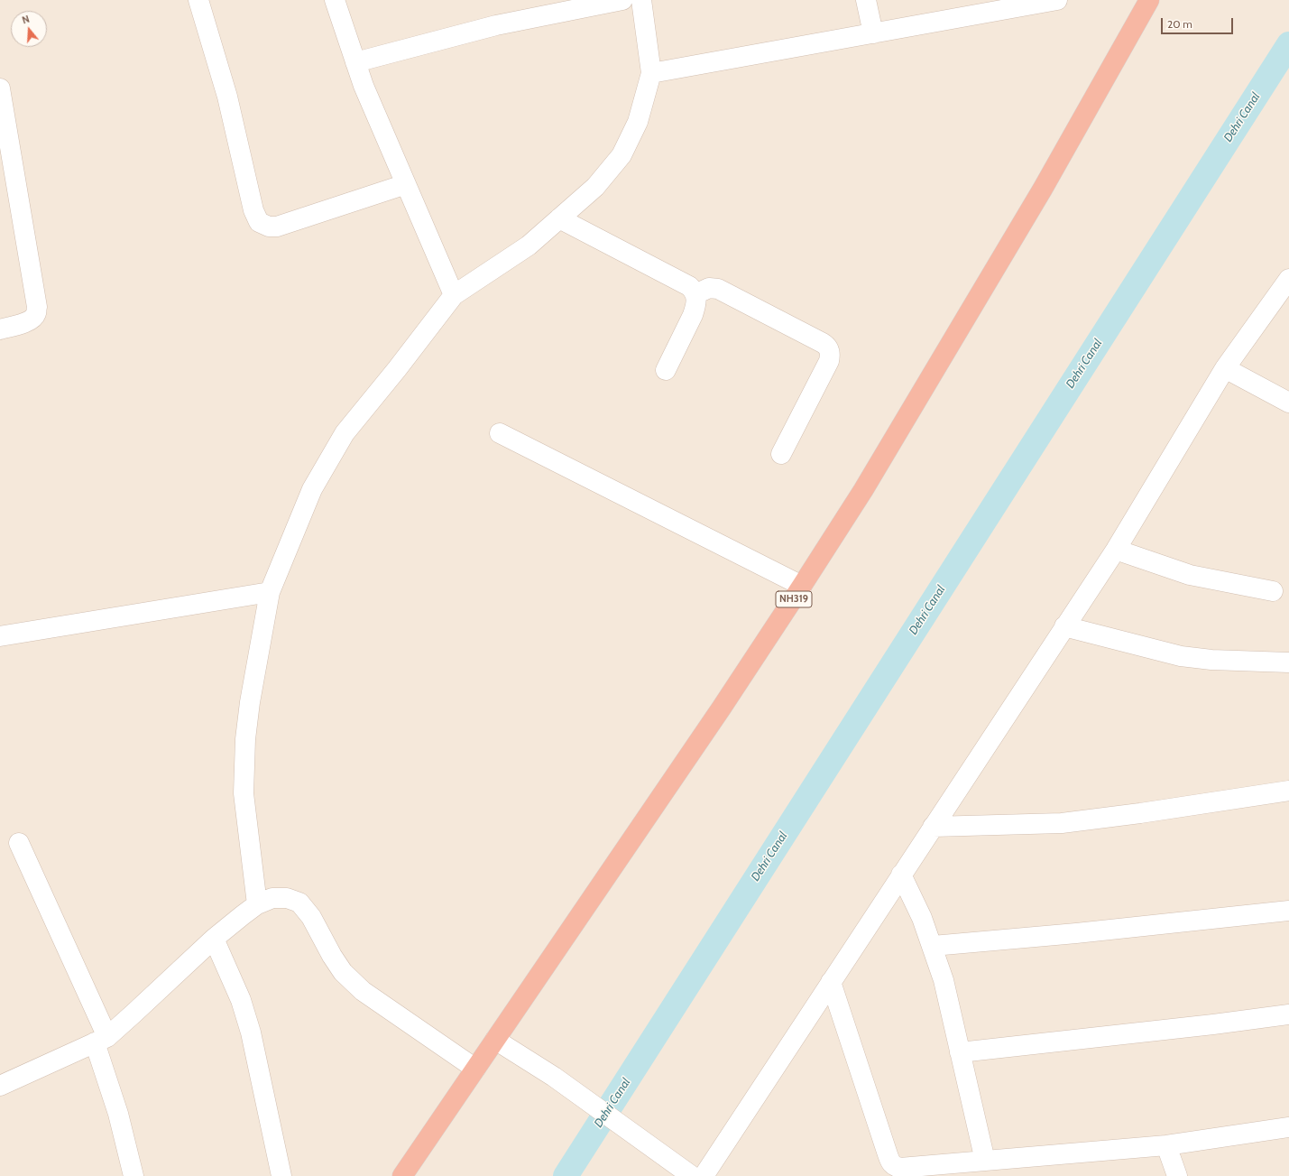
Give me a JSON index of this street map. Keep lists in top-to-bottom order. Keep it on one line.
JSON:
{"streets":{"highway":["NH319"]},"water":["Dehri Canal"],"scale_bar":"20 m","north":"top"}
